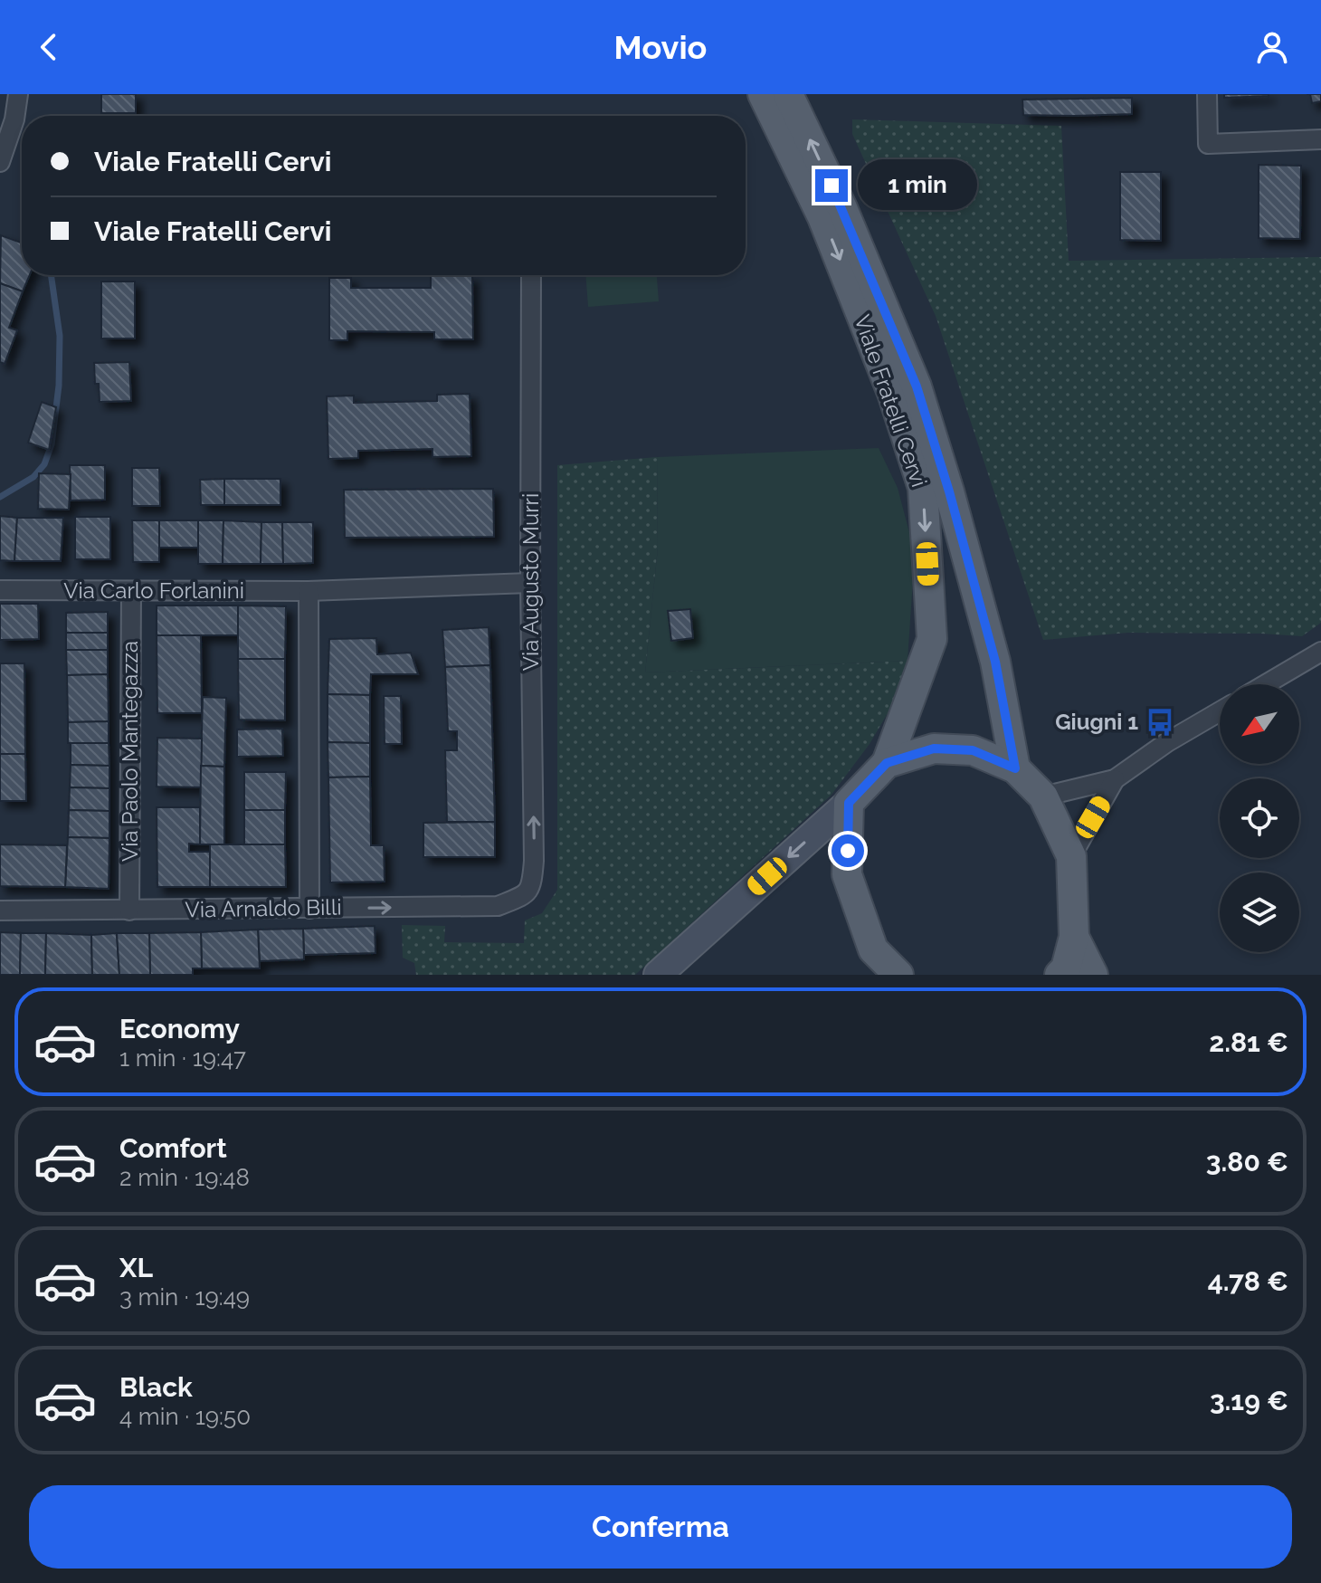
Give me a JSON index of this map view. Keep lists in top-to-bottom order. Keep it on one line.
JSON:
{"streets":{"main road":["Viale Fratelli Cervi"],"street":["Via Augusto Murri","Via Carlo Forlanini","Via Paolo Mantegazza","Via Arnaldo Billi"]},"crossings":[["Via Augusto Murri","Via Carlo Forlanini"],["Via Augusto Murri","Via Arnaldo Billi"],["Via Carlo Forlanini","Via Paolo Mantegazza"],["Via Paolo Mantegazza","Via Arnaldo Billi"]],"one_way":["Via Augusto Murri","Via Arnaldo Billi"],"places":{"bus stop":["Giugni 1"]},"north":"bottom left","page":{"header":"Movio","banner":["Viale Fratelli Cervi","Viale Fratelli Cervi"],"bubble":"1 min","list":[{"name":"Economy","note":"1 min · 19:47","value":"2.81 €"},{"name":"Comfort","note":"2 min · 19:48","value":"3.80 €"},{"name":"XL","note":"3 min · 19:49","value":"4.78 €"},{"name":"Black","note":"4 min · 19:50","value":"3.19 €"}],"buttons":"Conferma"}}
